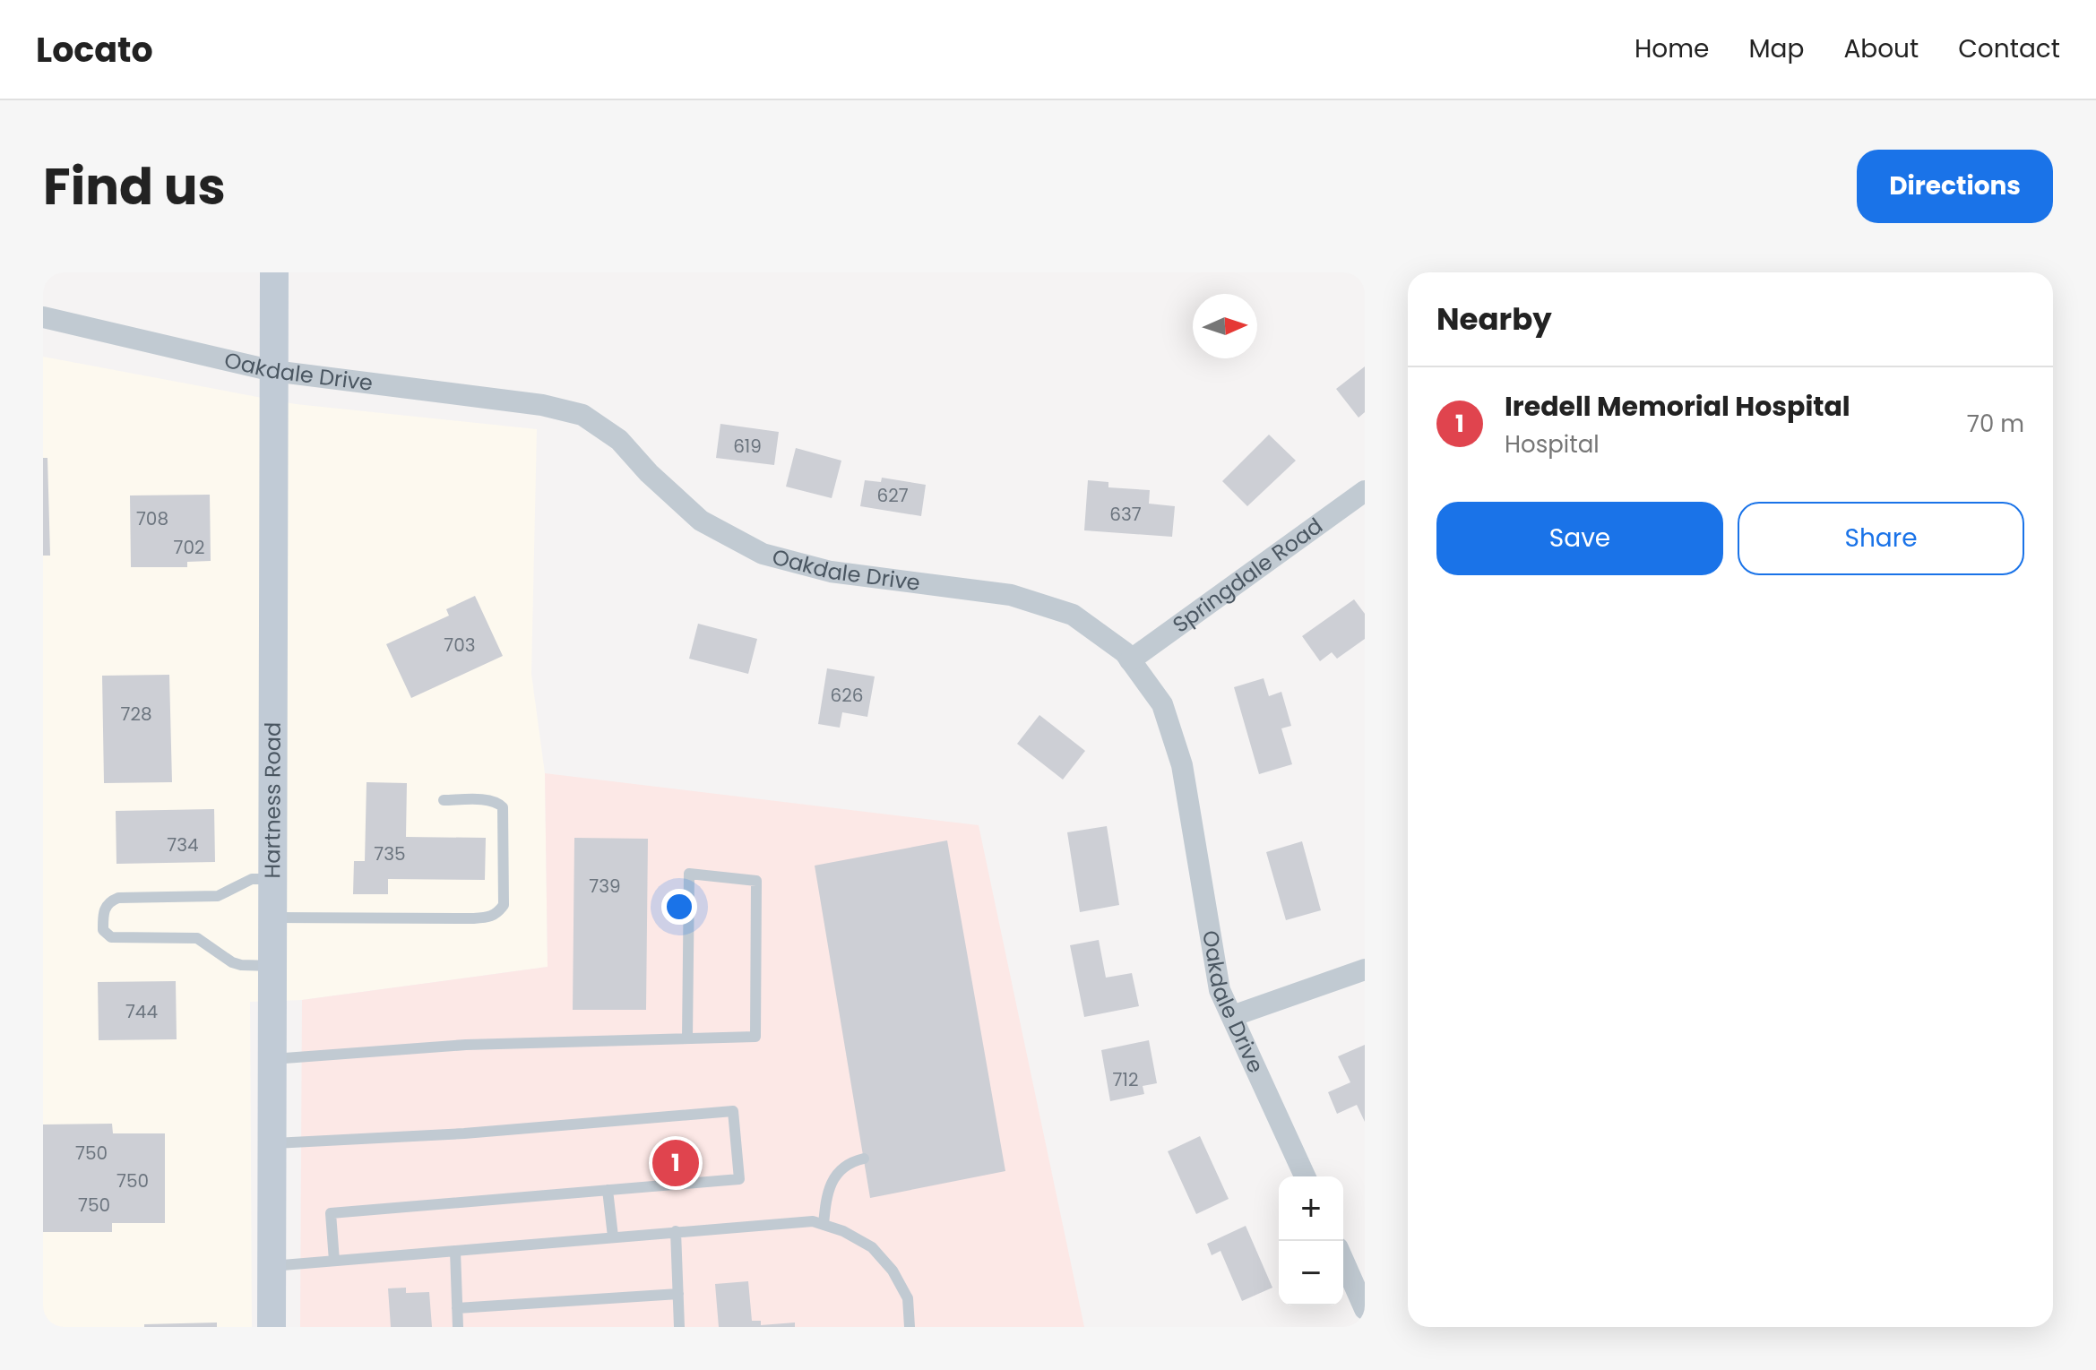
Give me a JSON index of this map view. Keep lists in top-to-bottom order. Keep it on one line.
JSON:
{"streets":{"main road":["Hartness Road"],"street":["Oakdale Drive","Springdale Road"]},"crossings":[["Oakdale Drive","Springdale Road"],["Oakdale Drive","Hartness Road"]],"house_numbers":["619","627","637","708","702","703","626","728","734","735","739","744","712","750","750","750"],"north":"right","page":{"header":"Locato","nav":["Home","Map","About","Contact"],"title":"Find us","buttons":["Directions",["Save","Share"]],"heading":"Nearby","list":[{"mark":"1","name":"Iredell Memorial Hospital","note":"Hospital","value":"70 m"}],"pins":"1","map_buttons":["+","−"]}}
